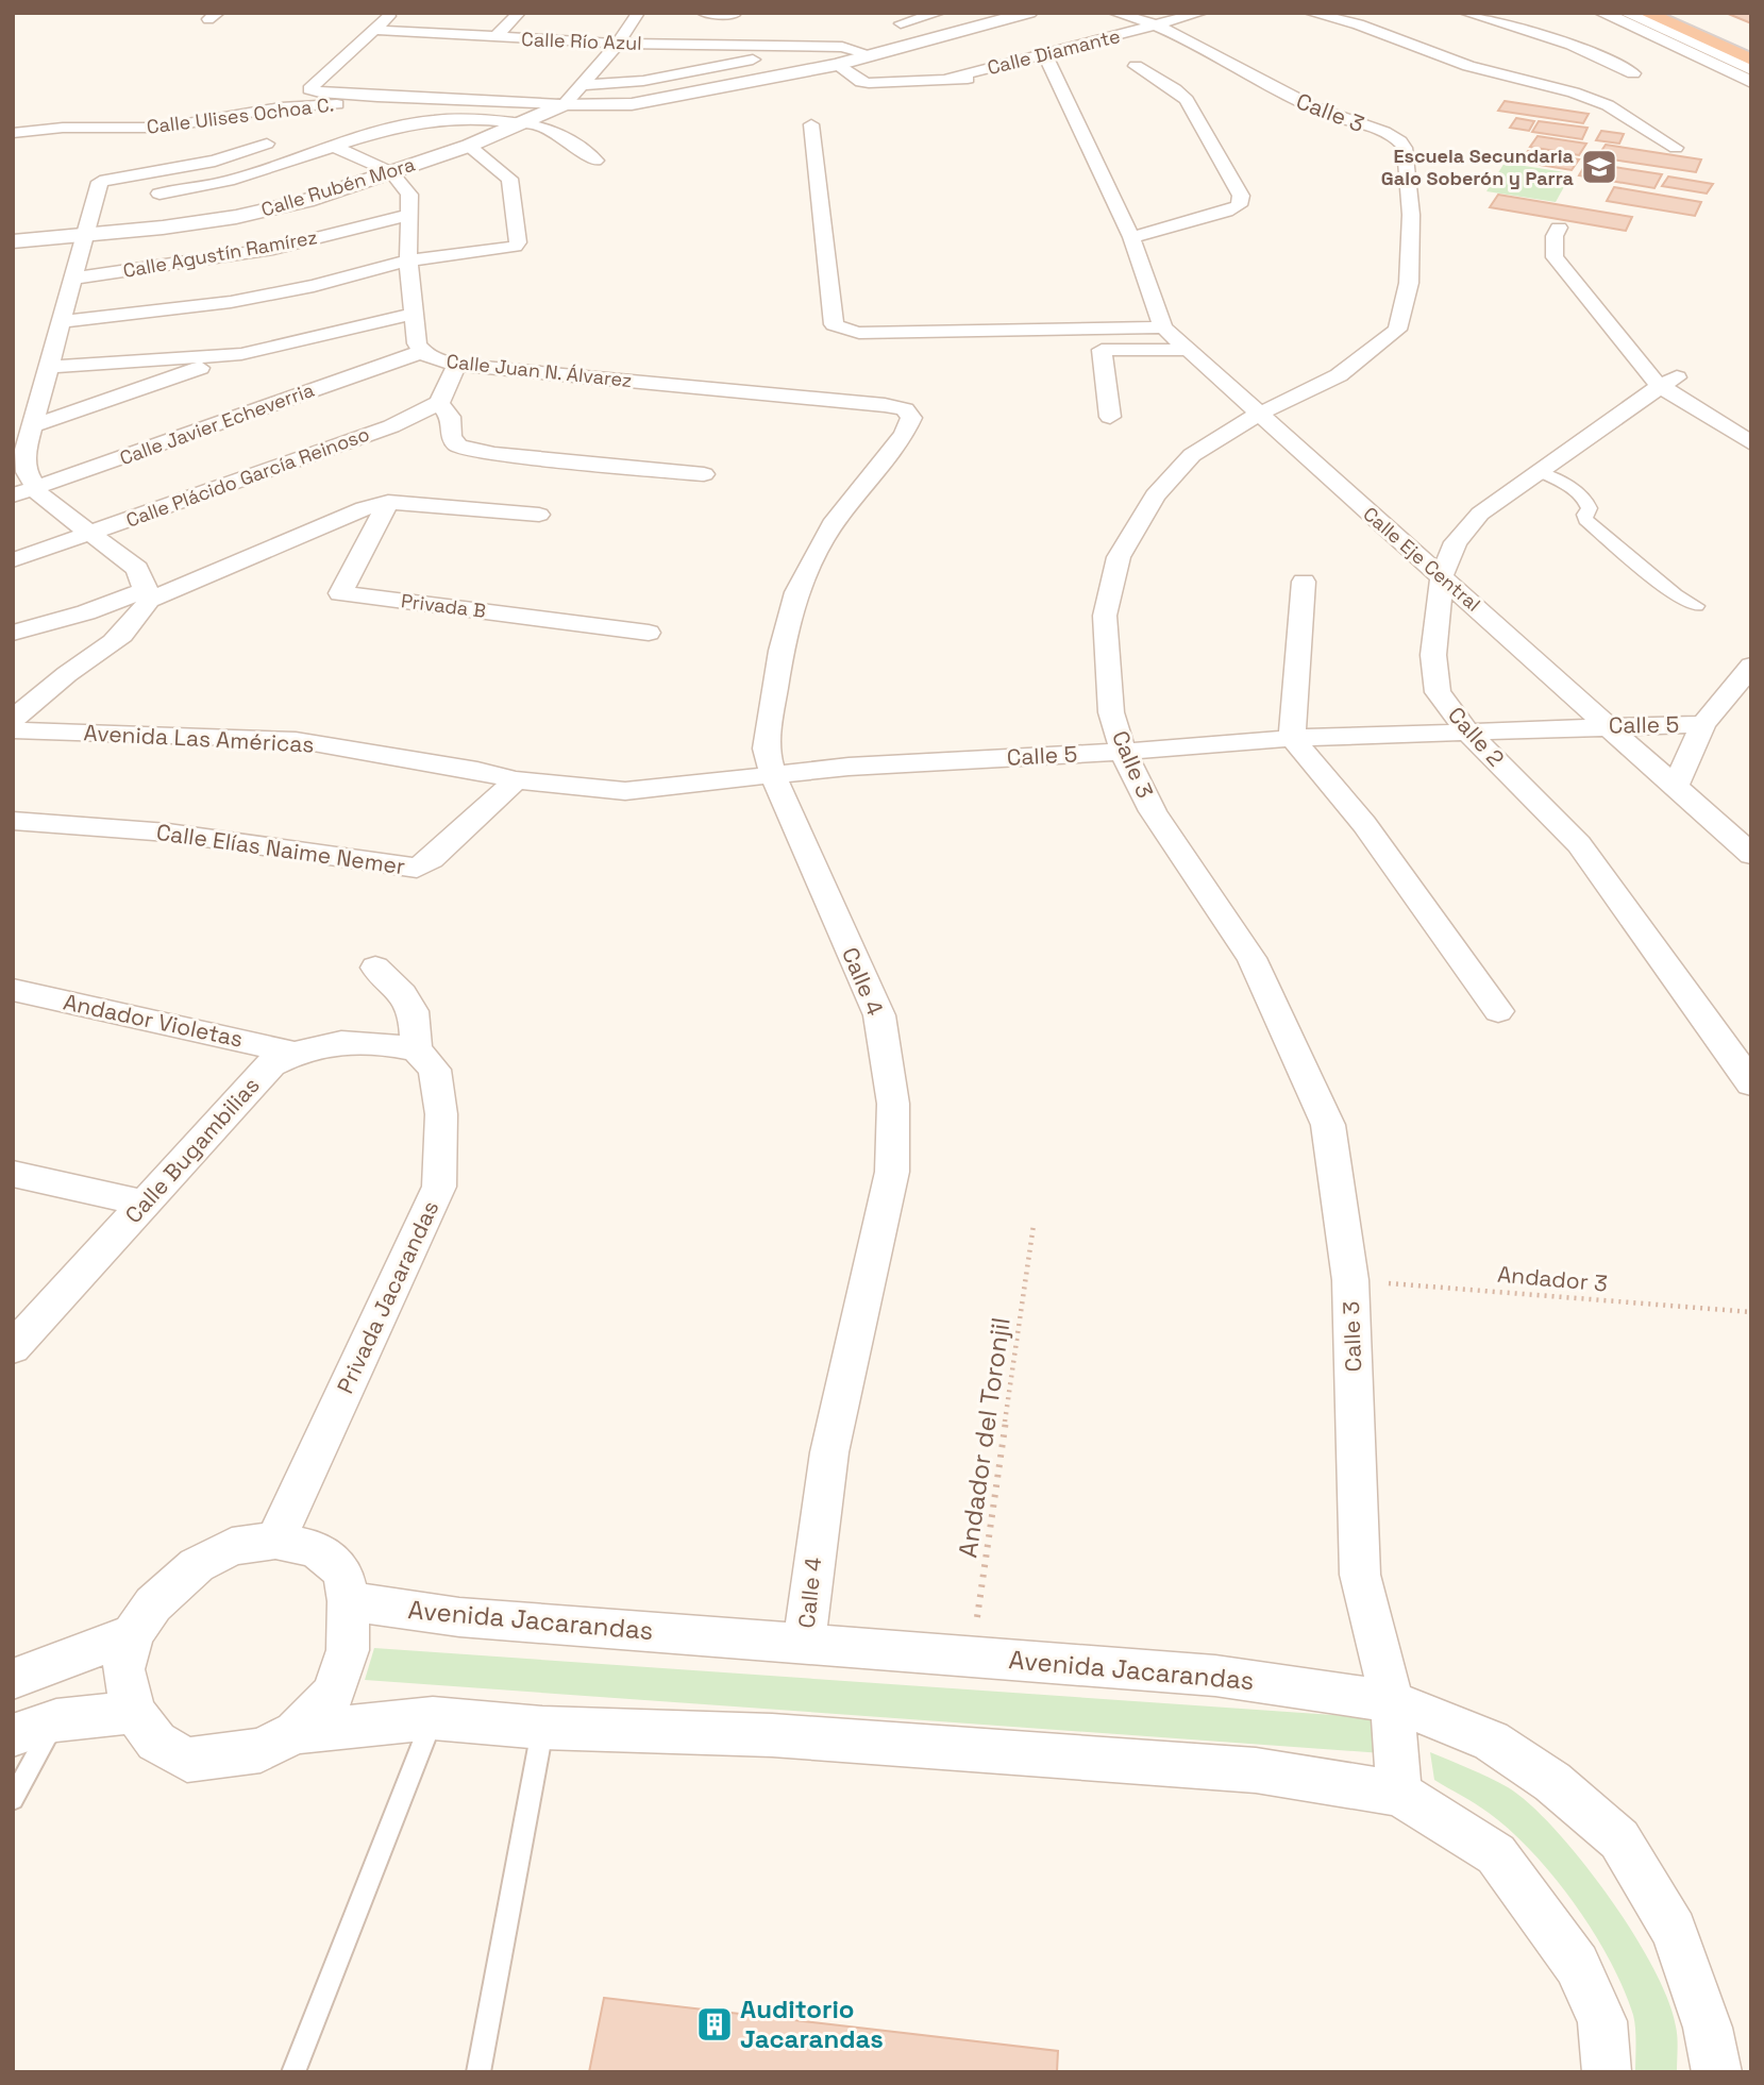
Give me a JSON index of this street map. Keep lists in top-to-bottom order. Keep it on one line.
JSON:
{"streets":{"street":["Calle Río Azul","Calle Diamante","Calle 3","Calle Ulises Ochoa C.","Calle Rubén Mora","Calle Agustín Ramírez","Calle Juan N. Álvarez","Calle Javier Echeverria","Calle Plácido García Reinoso","Calle Eje Central","Privada B","Calle 5","Calle 2","Avenida Las Américas","Calle Elías Naime Nemer","Calle 4","Andador Violetas","Calle Bugambilias","Privada Jacarandas","Avenida Jacarandas"],"path":["Andador 3","Andador del Toronjil"]},"crossings":[["Calle Diamante","Calle 3"],["Calle Diamante","Calle Eje Central"],["Calle 3","Calle Eje Central"],["Calle 3","Calle 5"],["Calle 3","Andador 3"],["Calle 3","Avenida Jacarandas"],["Calle Rubén Mora","Calle Juan N. Álvarez"],["Calle Agustín Ramírez","Calle Juan N. Álvarez"],["Calle Juan N. Álvarez","Calle Javier Echeverria"],["Calle Juan N. Álvarez","Calle 4"],["Calle Eje Central","Calle 5"],["Calle Eje Central","Calle 2"],["Calle 5","Calle 2"],["Calle 5","Avenida Las Américas"],["Calle 5","Calle Elías Naime Nemer"],["Calle 5","Calle 4"],["Avenida Las Américas","Calle Elías Naime Nemer"],["Calle 4","Avenida Jacarandas"],["Andador Violetas","Calle Bugambilias"],["Calle Bugambilias","Privada Jacarandas"],["Privada Jacarandas","Avenida Jacarandas"],["Andador del Toronjil","Avenida Jacarandas"]],"places":{"school or university":["Escuela Secundaria Galo Soberón y Parra"],"building":["Auditorio Jacarandas"]}}
